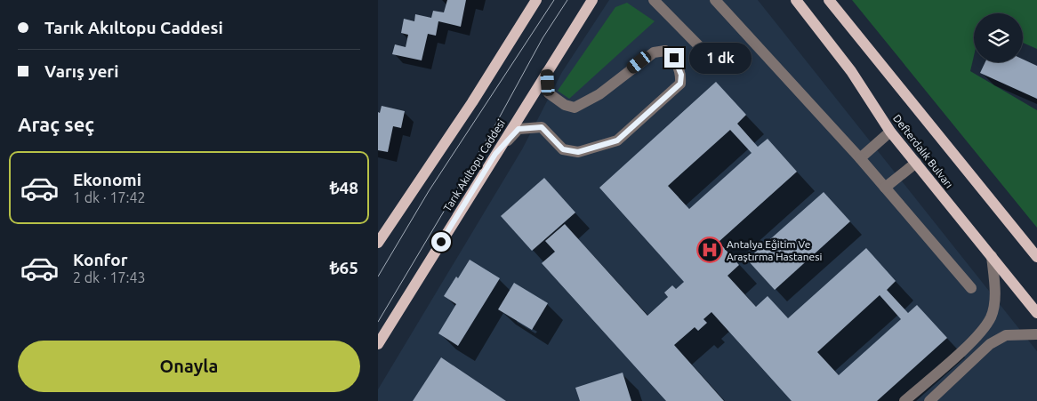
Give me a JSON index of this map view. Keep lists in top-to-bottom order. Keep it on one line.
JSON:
{"streets":{"main road":["Defterdalık Bulvarı","Tarık Akıltopu Caddesi"]},"places":{"hospital":["Antalya Eğitim Ve Araştırma Hastanesi"]},"page":{"banner":["Tarık Akıltopu Caddesi","Varış yeri"],"bubble":"1 dk","heading":"Araç seç","list":[{"name":"Ekonomi","note":"1 dk · 17:42","value":"₺48"},{"name":"Konfor","note":"2 dk · 17:43","value":"₺65"}],"buttons":"Onayla"}}
